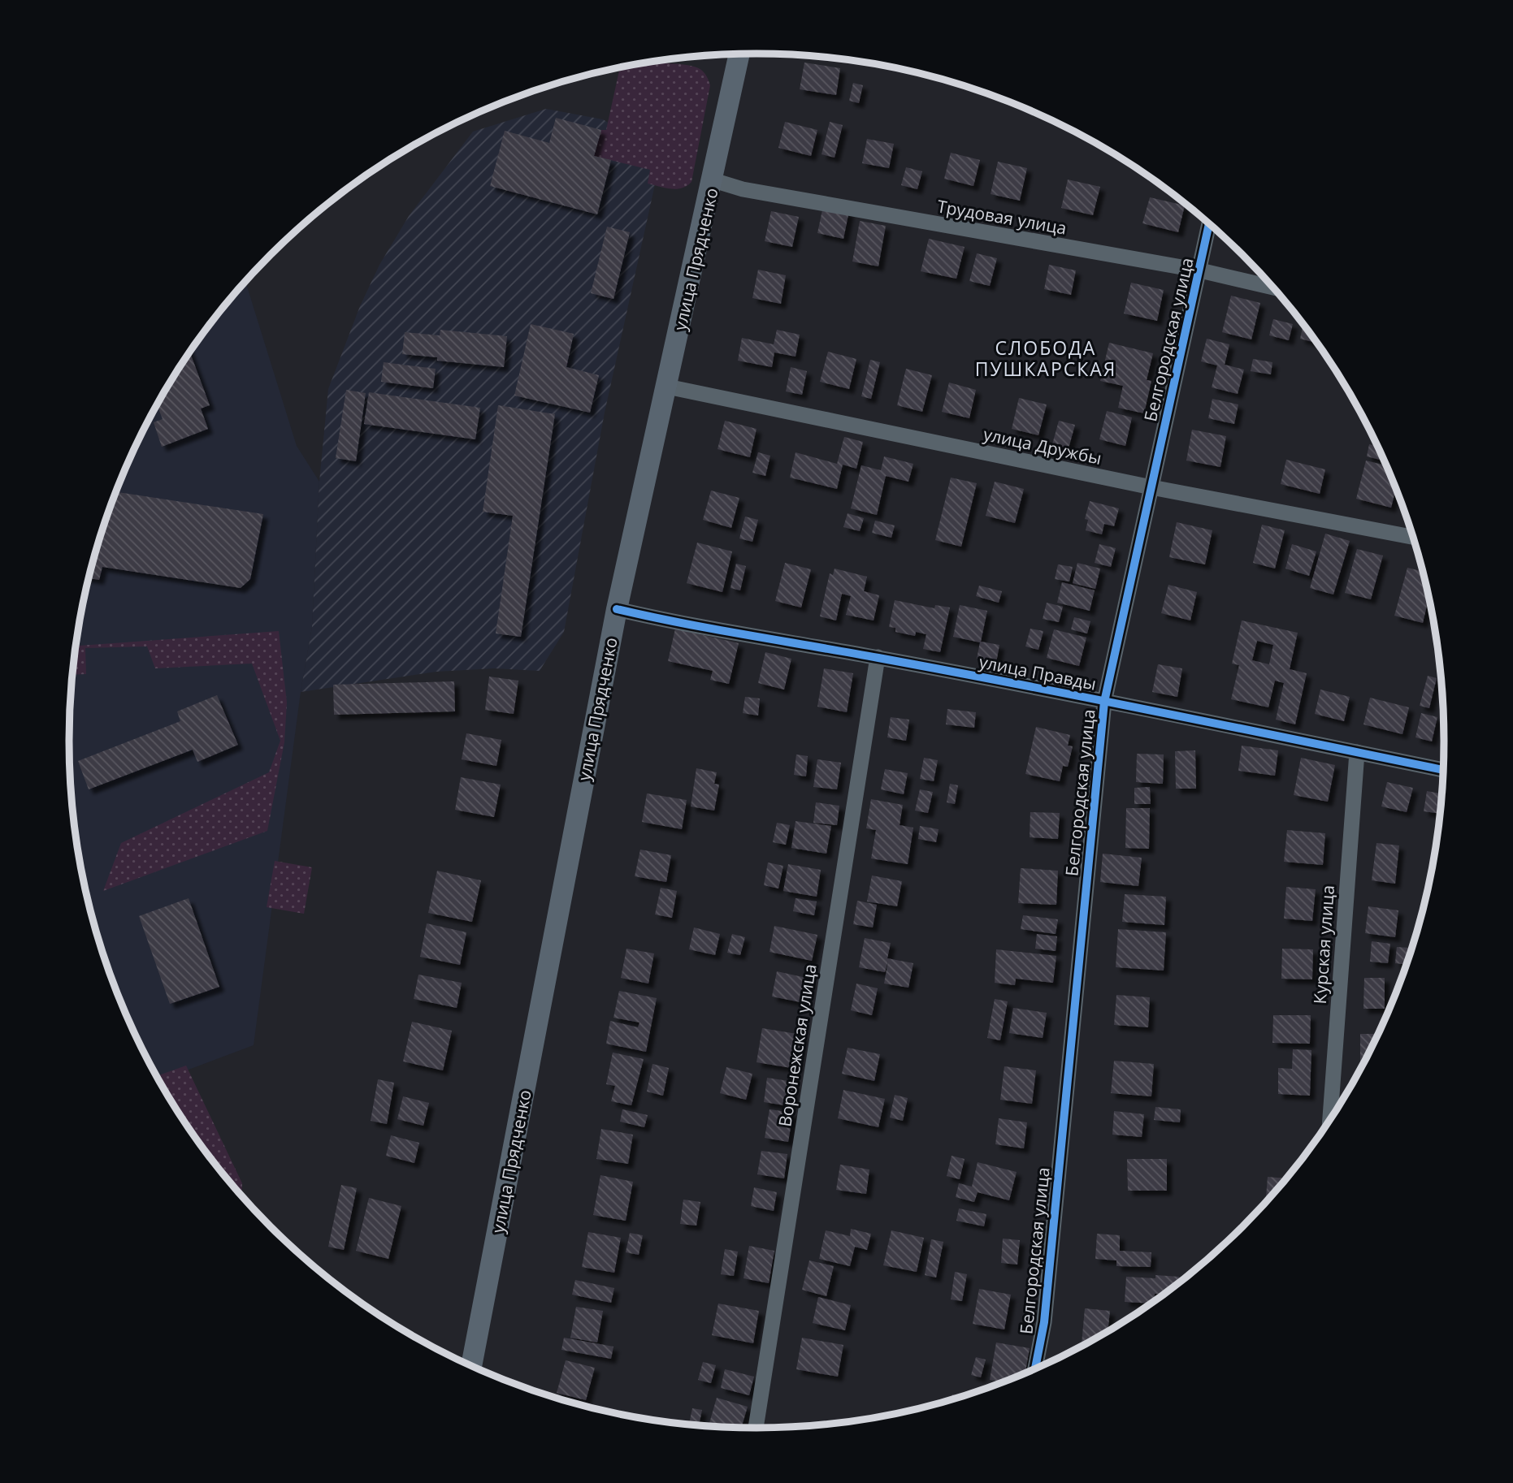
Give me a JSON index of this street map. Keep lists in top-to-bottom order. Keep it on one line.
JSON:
{"streets":{"main road":["улица Прядченко"],"street":["Трудовая улица","Белгородская улица","улица Дружбы","улица Правды","Курская улица","Воронежская улица"]},"crossings":[["Трудовая улица","улица Прядченко"],["Трудовая улица","Белгородская улица"],["улица Прядченко","улица Дружбы"],["улица Прядченко","улица Правды"],["Белгородская улица","улица Дружбы"],["Белгородская улица","улица Правды"],["улица Правды","Курская улица"],["улица Правды","Воронежская улица"]],"districts":["СЛОБОДА ПУШКАРСКАЯ"]}
